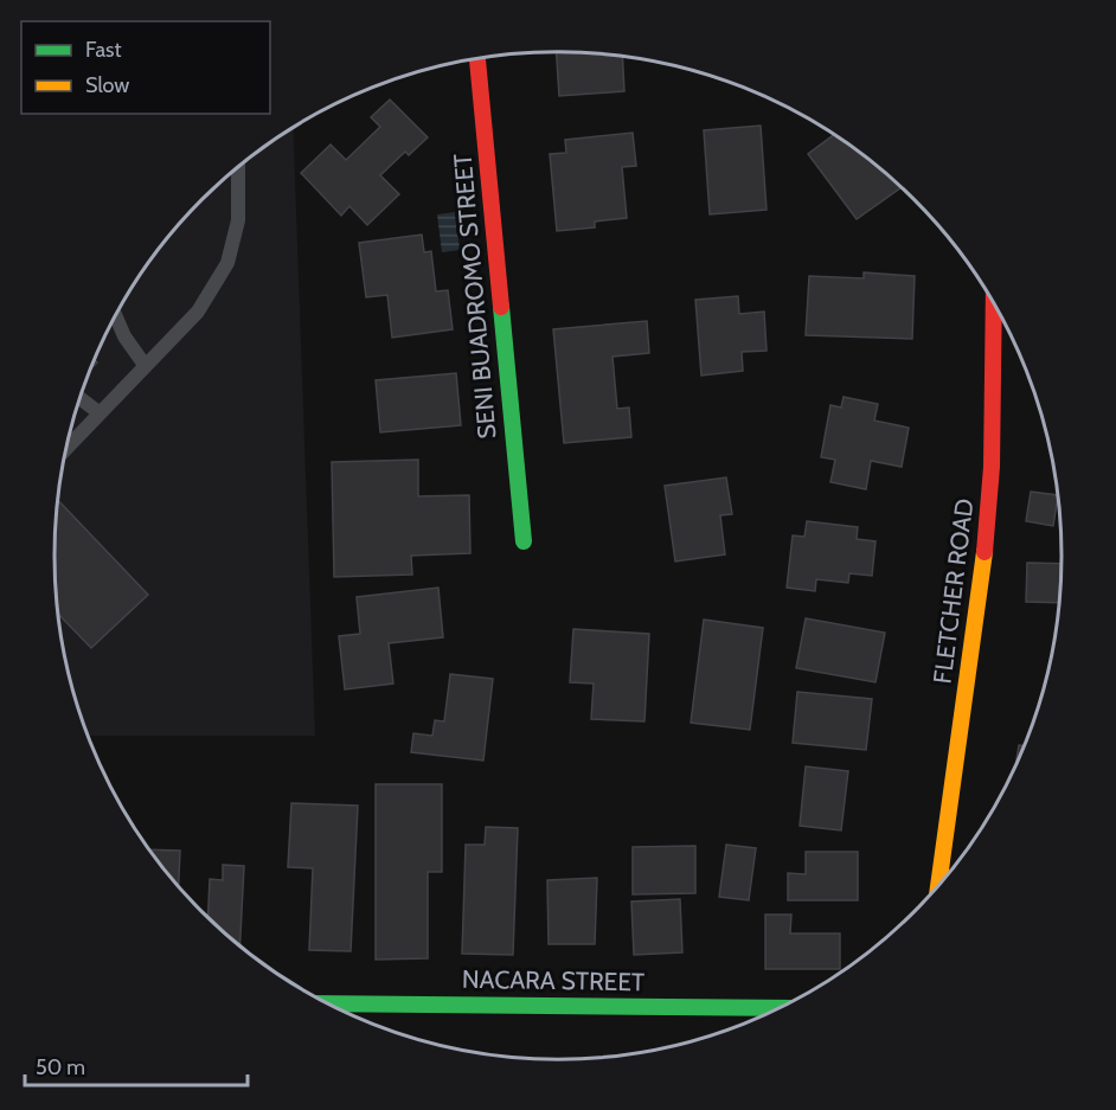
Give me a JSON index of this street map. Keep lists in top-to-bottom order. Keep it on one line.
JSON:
{"streets":{"street":["SENI BUADROMO STREET","FLETCHER ROAD","NACARA STREET"]},"legend":["Fast","Slow"],"scale_bar":"50 m"}
